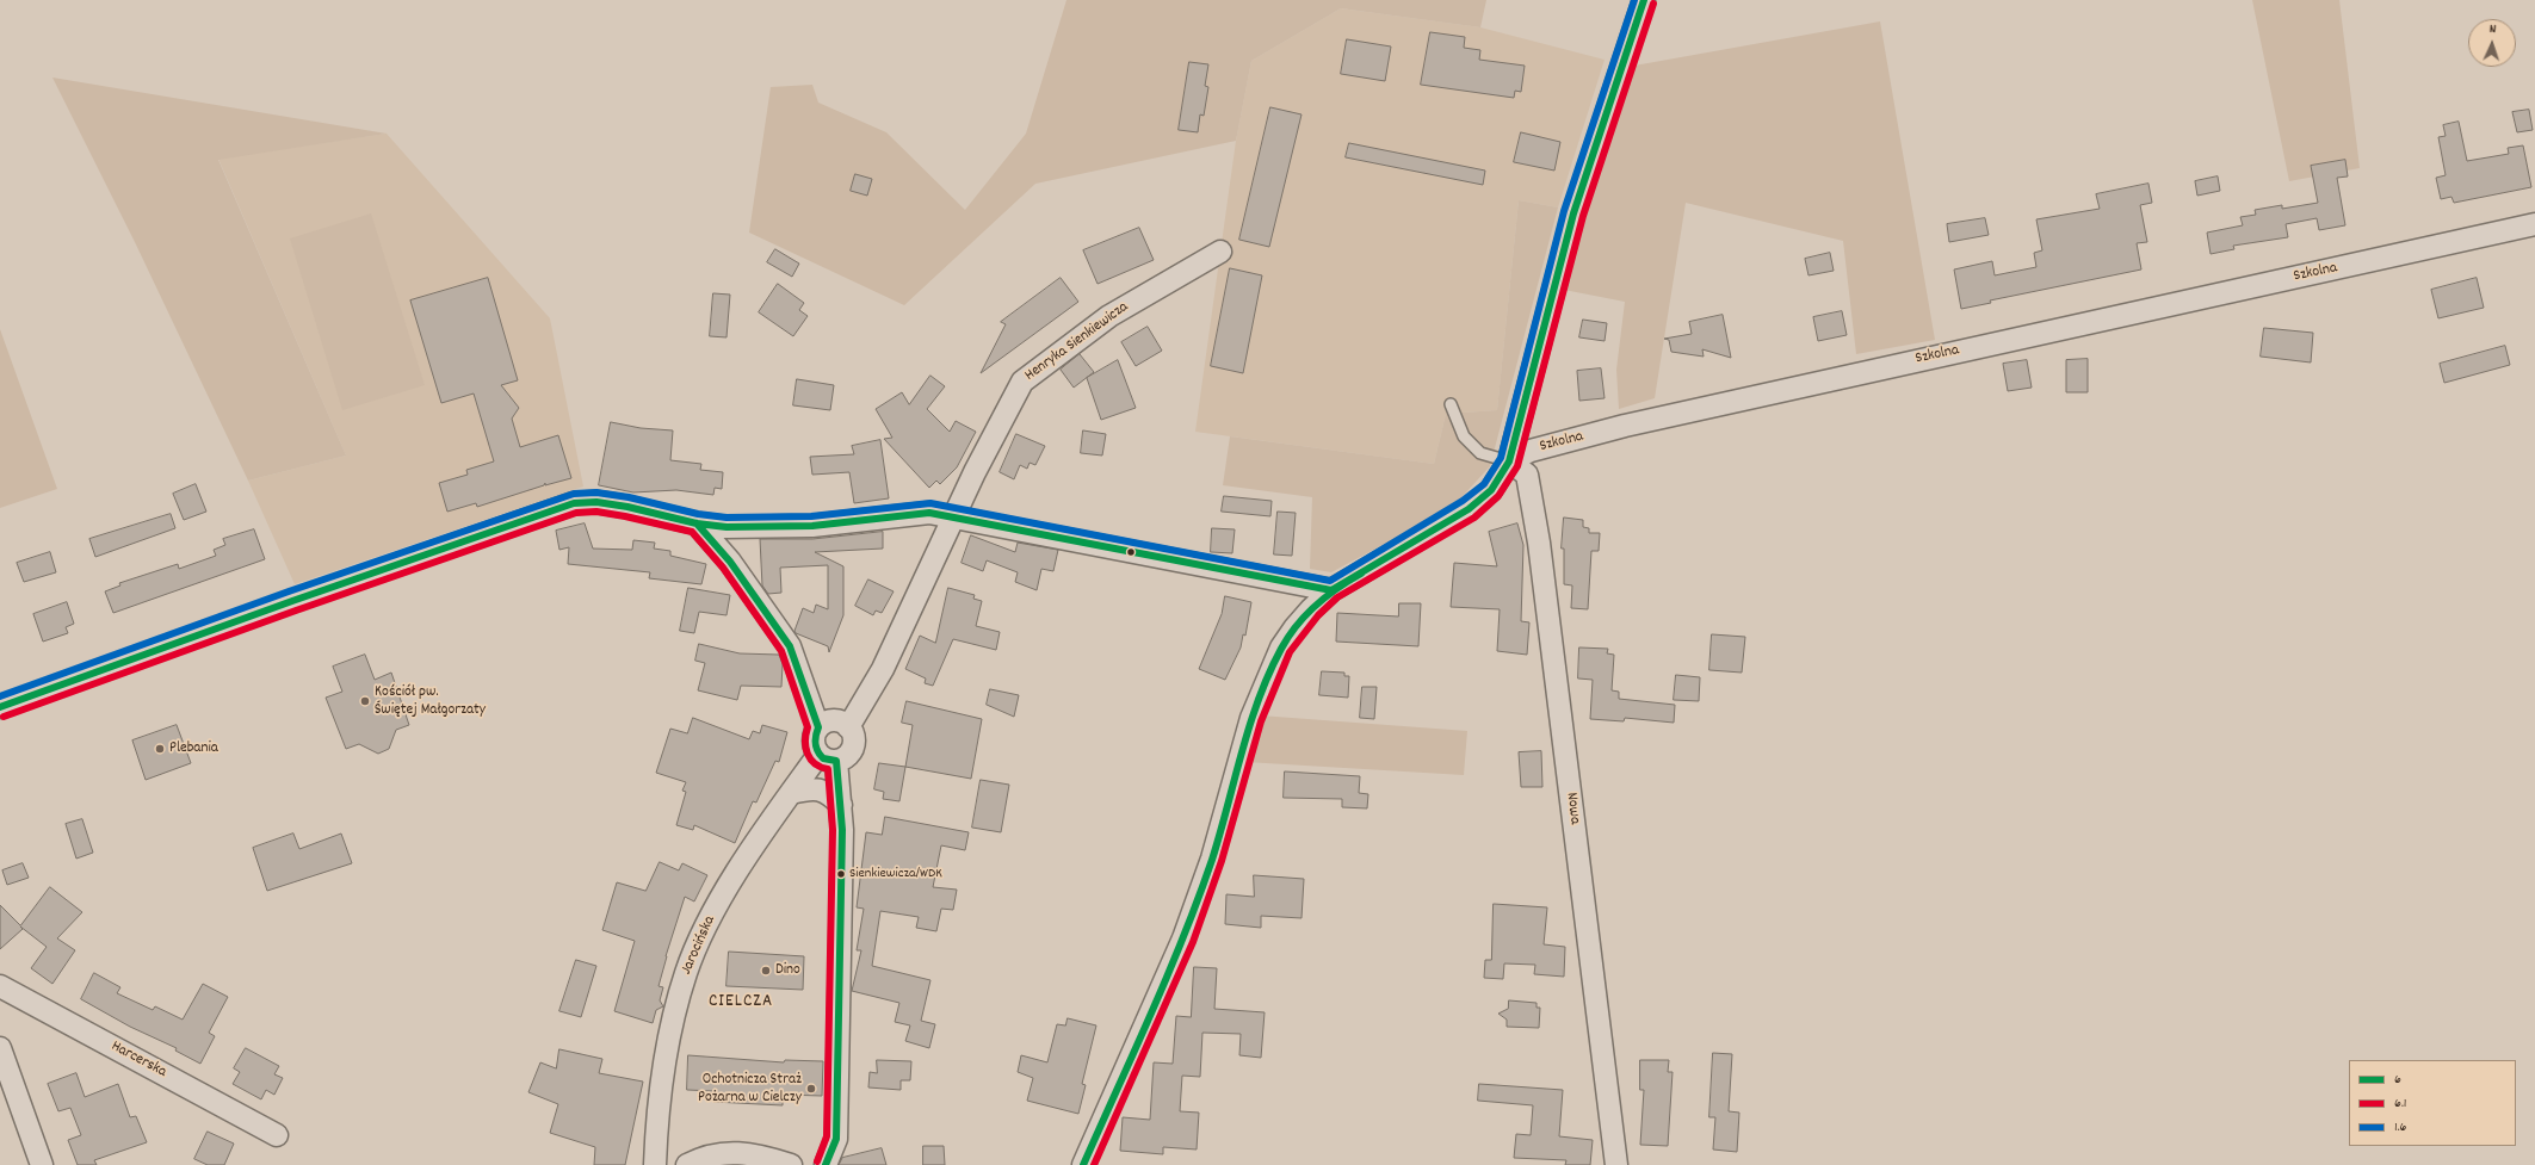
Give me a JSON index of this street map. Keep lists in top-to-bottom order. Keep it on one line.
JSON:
{"streets":{"street":["Szkolna","Henryka Sienkiewicza","Nowa","Jarocińska","Harcerska"]},"crossings":[["Szkolna","Nowa"],["Henryka Sienkiewicza","Jarocińska"]],"districts":["CIELCZA"],"places":["Kościół pw. Świętej Małgorzaty","Plebania","Sienkiewicza/WDK","Dino","Ochotnicza Straż Pożarna w Cielczy"],"lines":["transit line 6","transit line 1.6","transit line 6.1"],"legend":["6","6.1","1.6"],"north":"top"}
